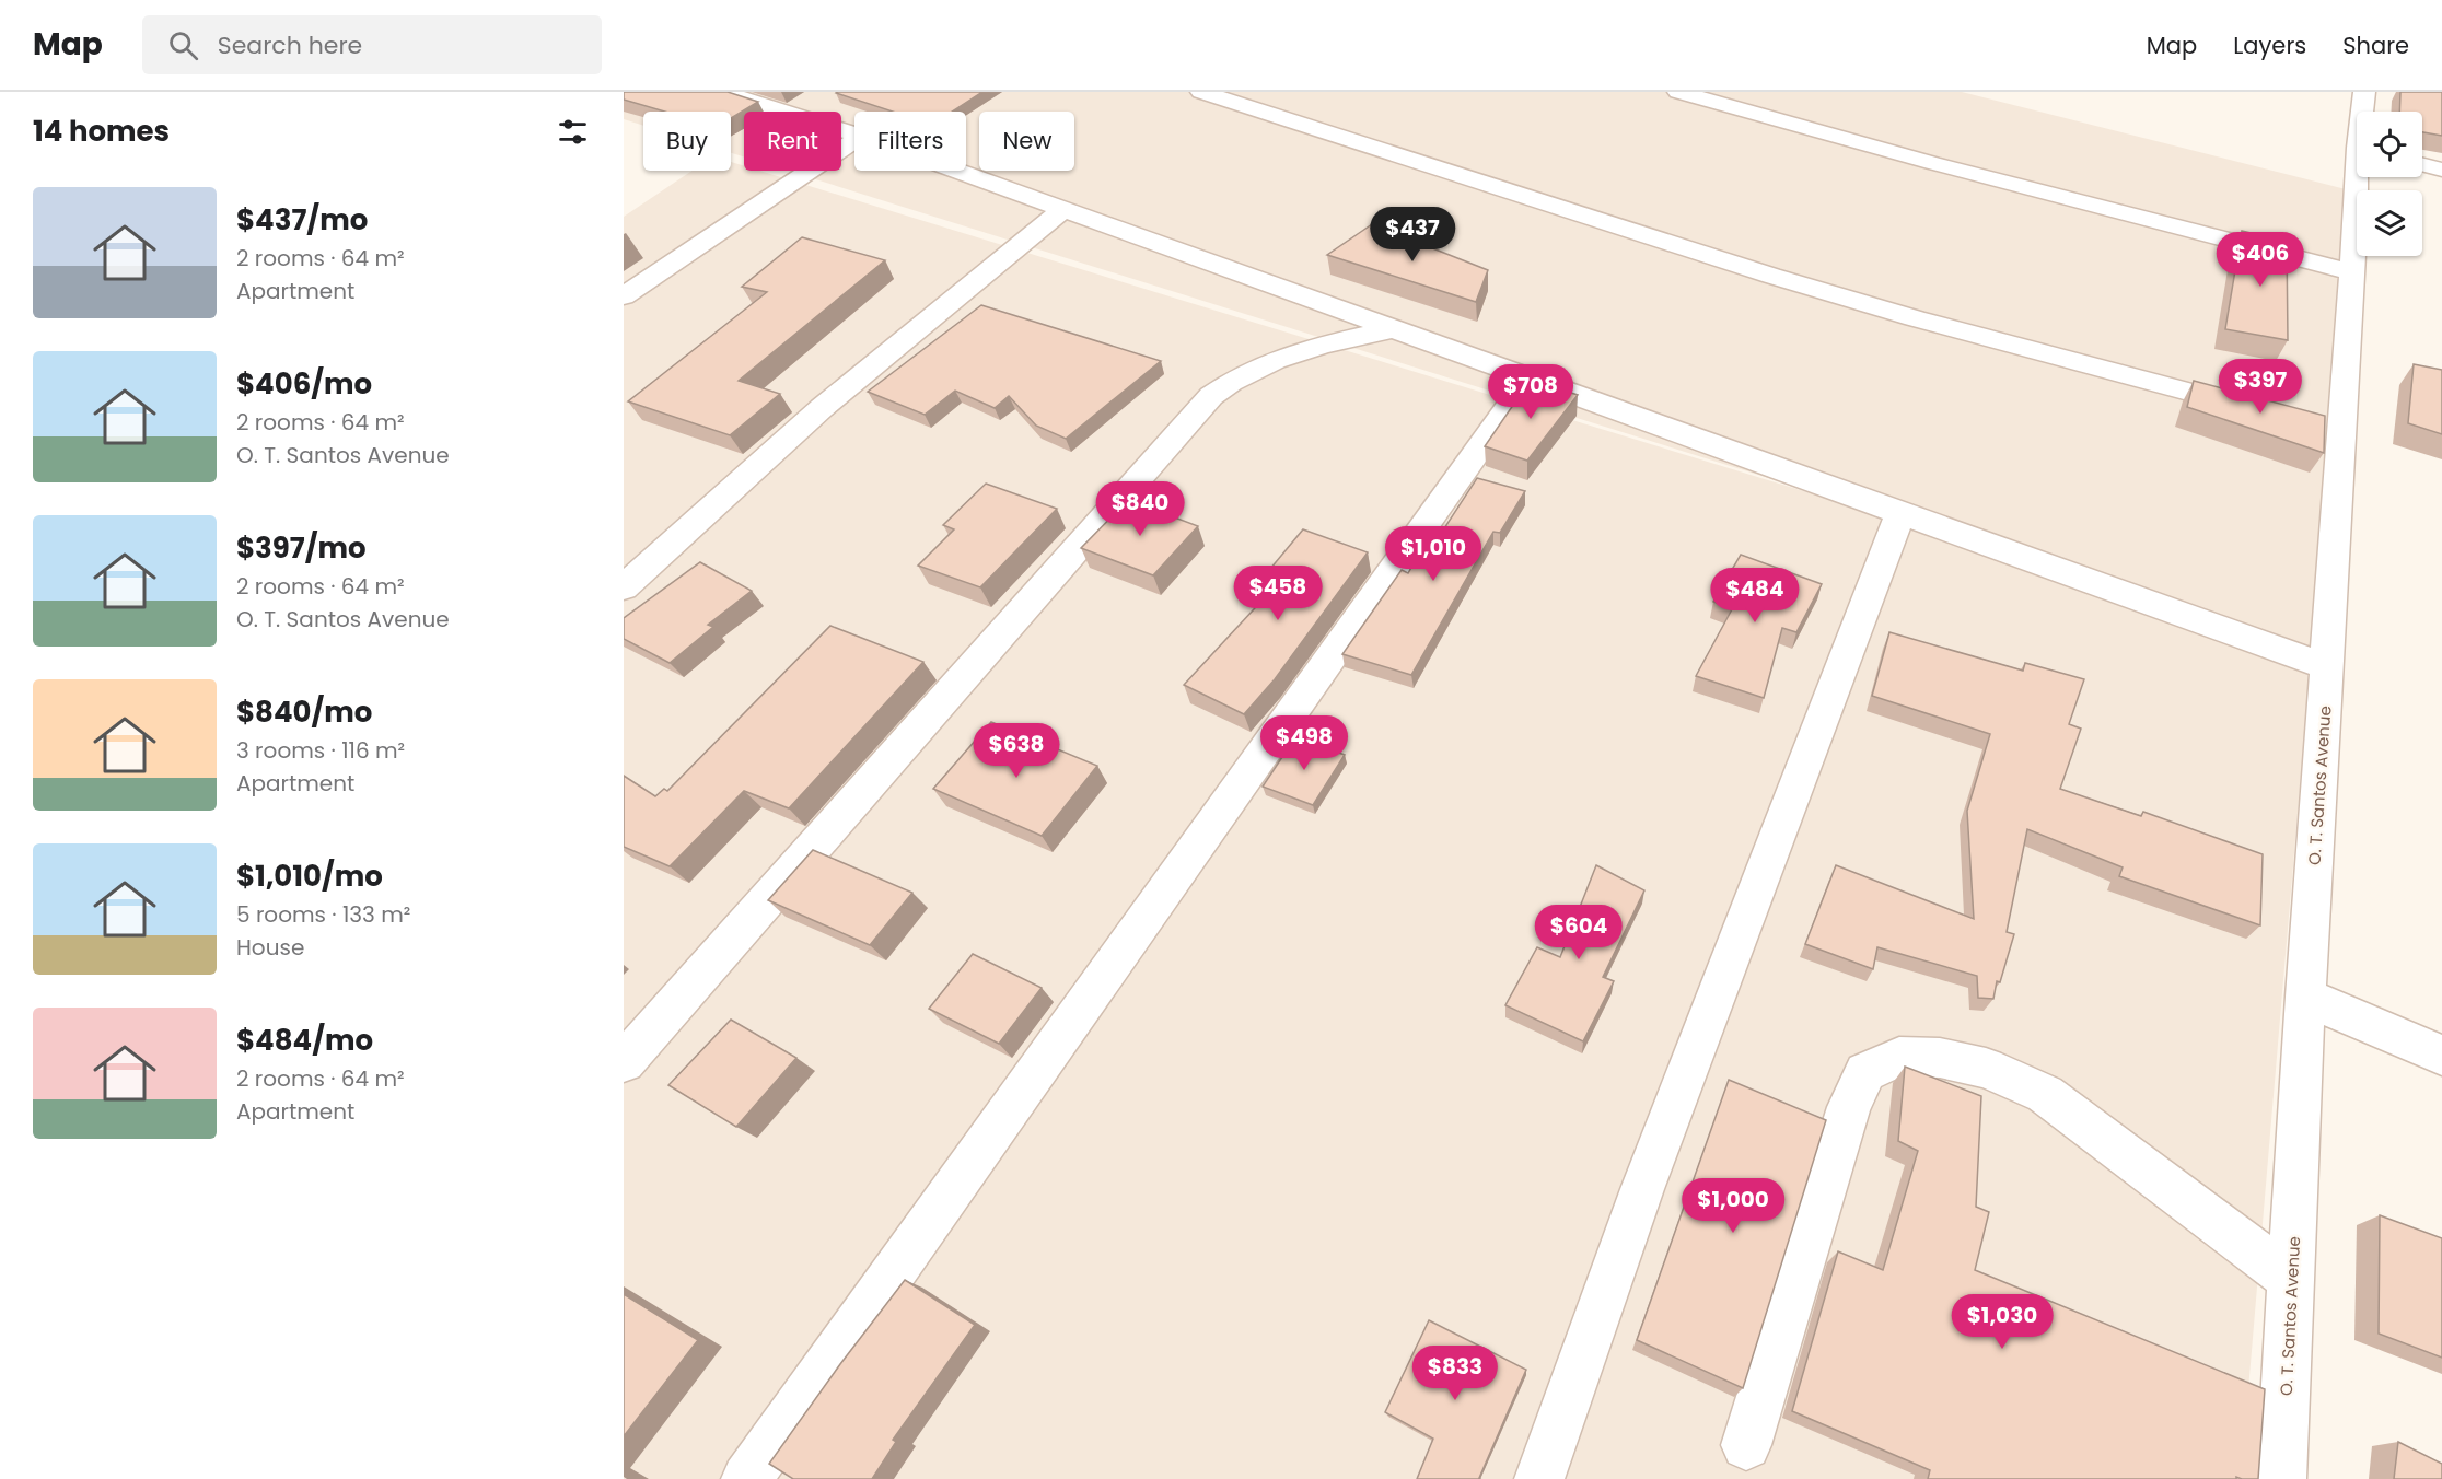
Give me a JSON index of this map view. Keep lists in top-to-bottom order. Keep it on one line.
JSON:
{"streets":{"street":["O. T. Santos Avenue"]},"page":{"header":"Map","search":"Search here","nav":["Map","Layers","Share"],"heading":"14 homes","chip":["Buy","Rent","Filters","New"],"list":[{"name":"$437/mo","note":"2 rooms · 64 m² · Apartment"},{"name":"$406/mo","note":"2 rooms · 64 m² · O. T. Santos Avenue"},{"name":"$397/mo","note":"2 rooms · 64 m² · O. T. Santos Avenue"},{"name":"$840/mo","note":"3 rooms · 116 m² · Apartment"},{"name":"$1,010/mo","note":"5 rooms · 133 m² · House"},{"name":"$484/mo","note":"2 rooms · 64 m² · Apartment"}],"price":["$437","$406","$397","$708","$840","$1,010","$458","$484","$498","$638","$604","$1,000","$1,030","$833"]}}
